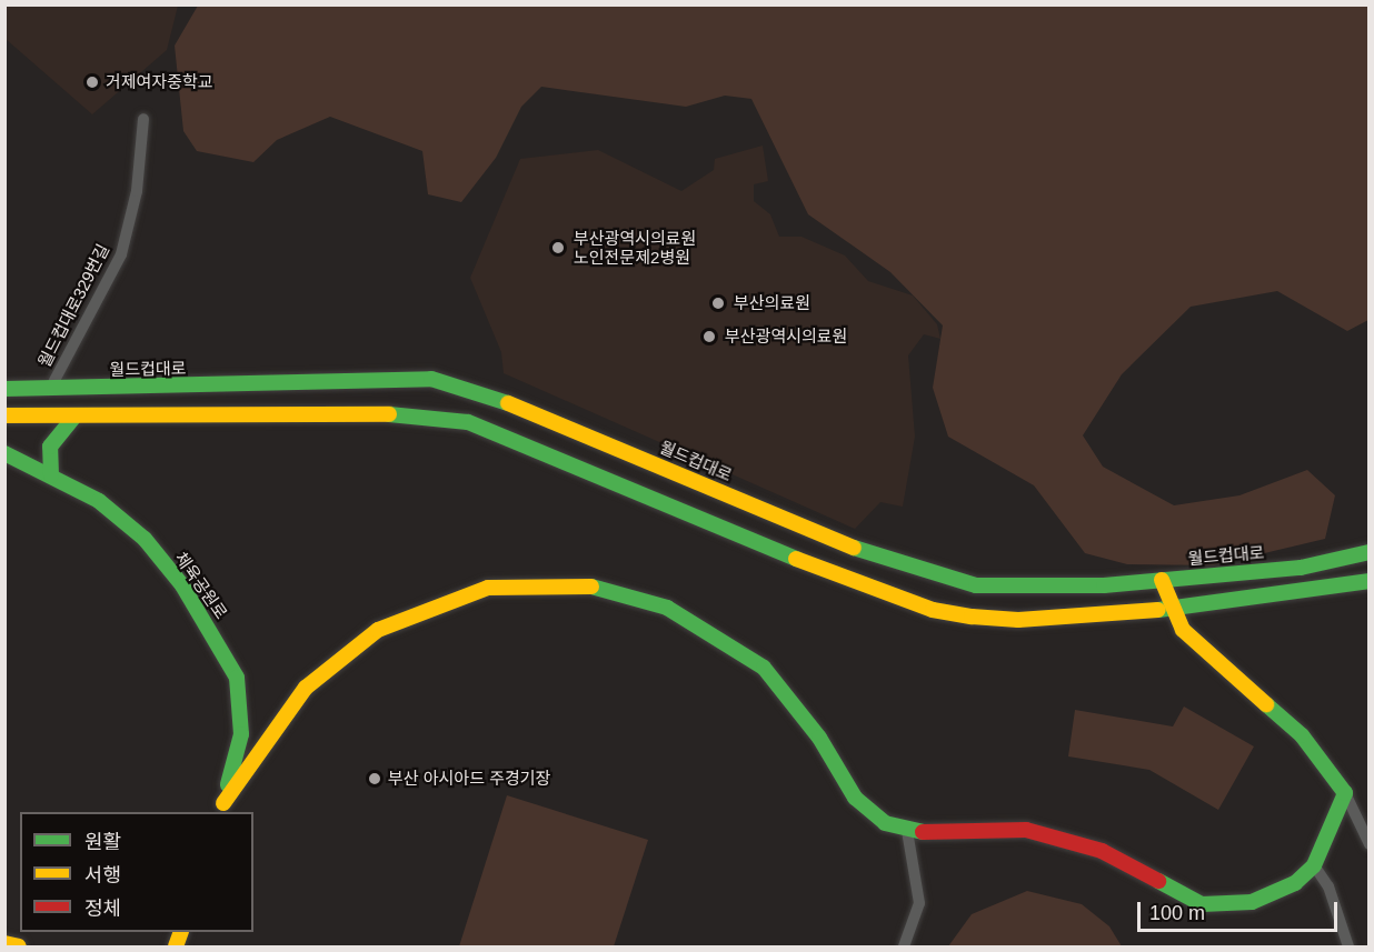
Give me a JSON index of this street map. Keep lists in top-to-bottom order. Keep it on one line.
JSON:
{"streets":{"main road":["월드컵대로","체육공원로"],"street":["월드컵대로329번길"]},"crossings":[["월드컵대로329번길","월드컵대로"]],"places":["거제여자중학교","부산광역시의료원 노인전문제2병원","부산의료원","부산광역시의료원","부산 아시아드 주경기장"],"legend":["원활","서행","정체"],"scale_bar":"100 m"}
